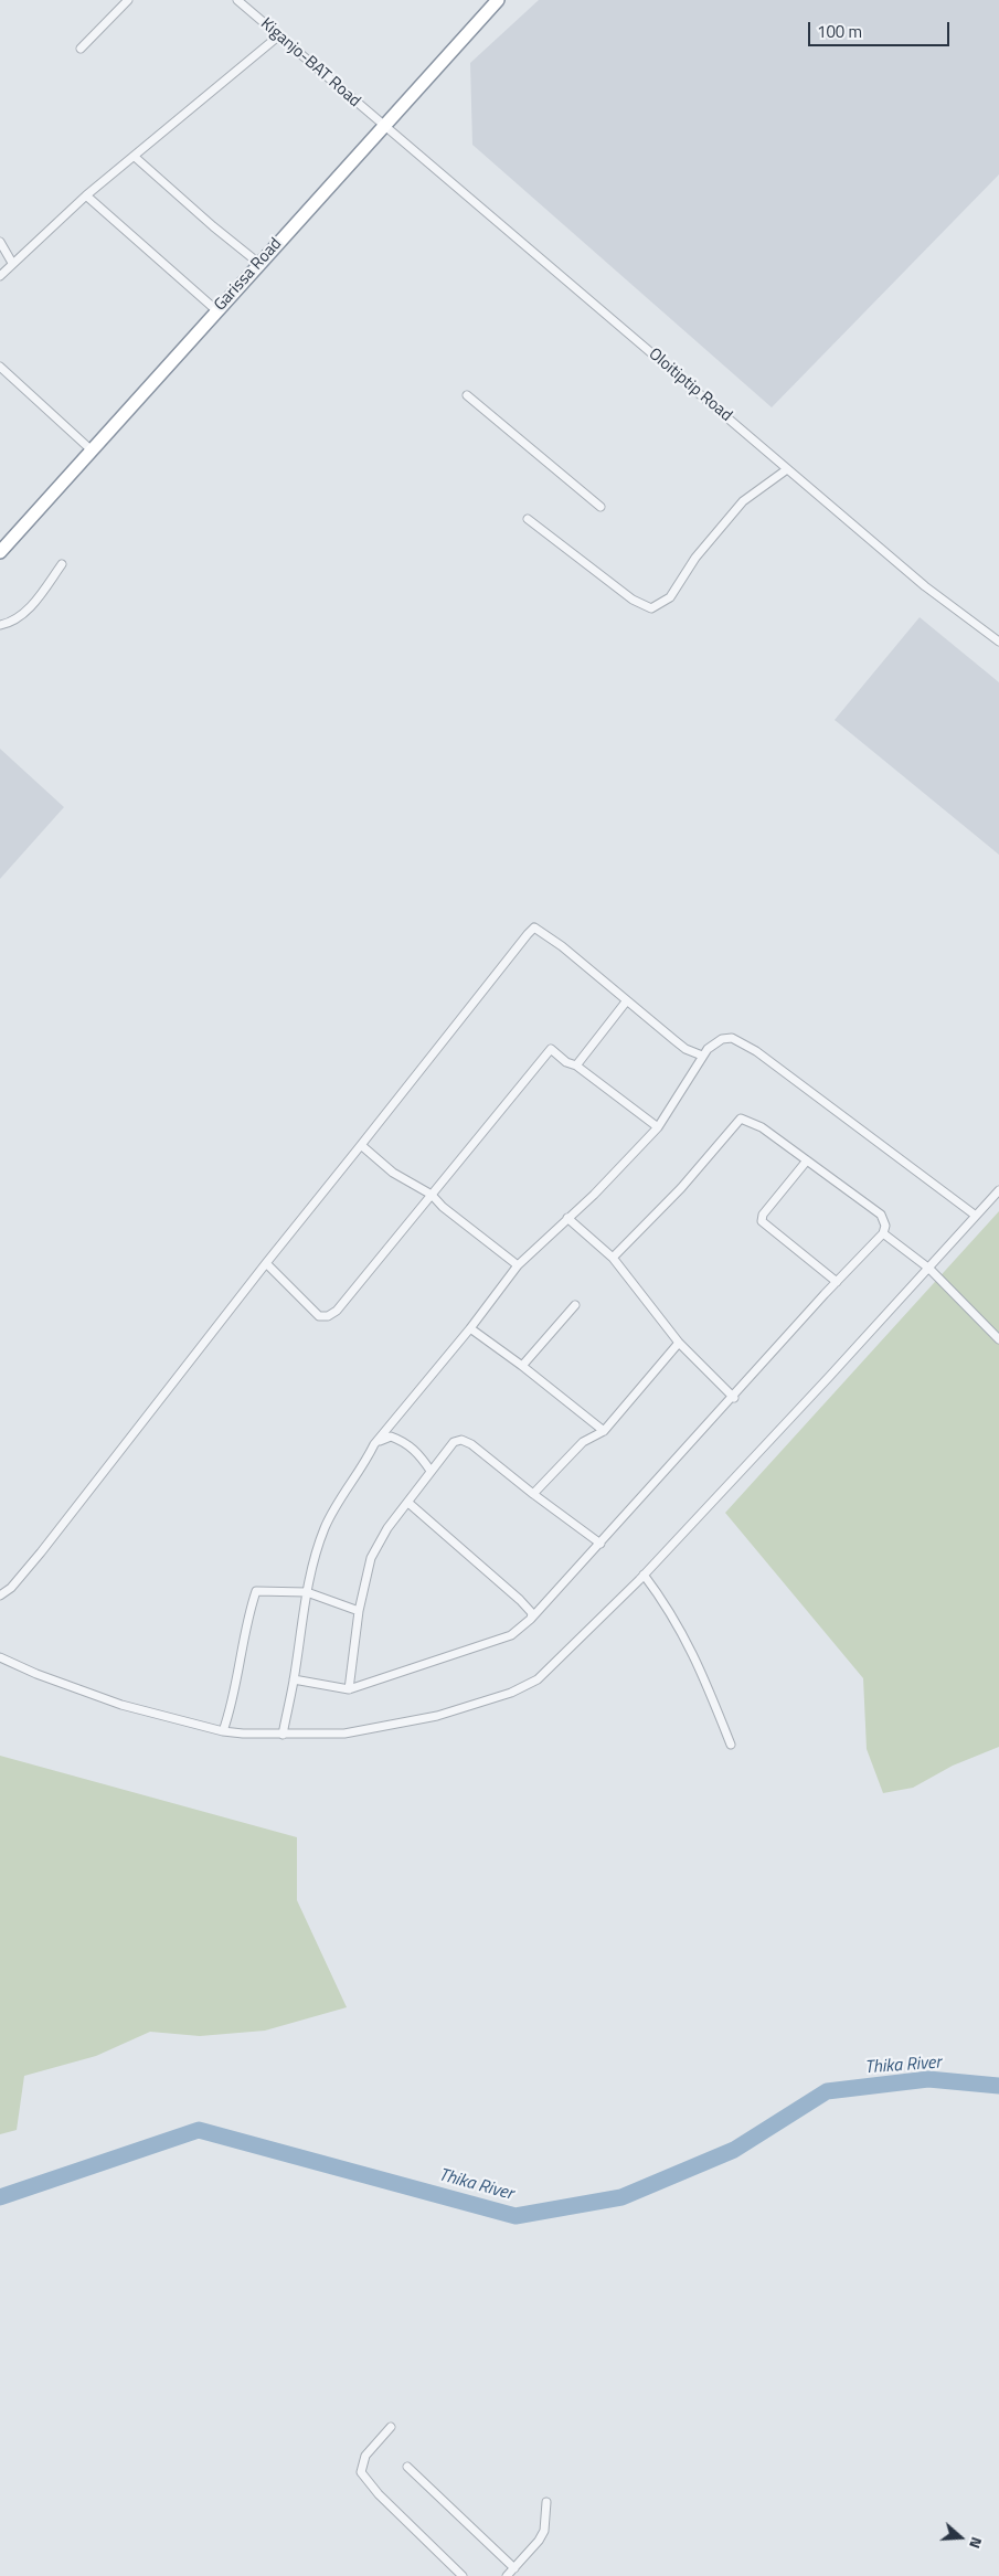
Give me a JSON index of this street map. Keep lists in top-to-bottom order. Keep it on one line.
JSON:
{"streets":{"highway":["Garissa Road"],"street":["Kiganjo-BAT Road","Oloitiptip Road"]},"crossings":[["Kiganjo-BAT Road","Garissa Road"],["Kiganjo-BAT Road","Oloitiptip Road"],["Garissa Road","Oloitiptip Road"]],"water":["Thika River"],"scale_bar":"100 m","north":"right"}
